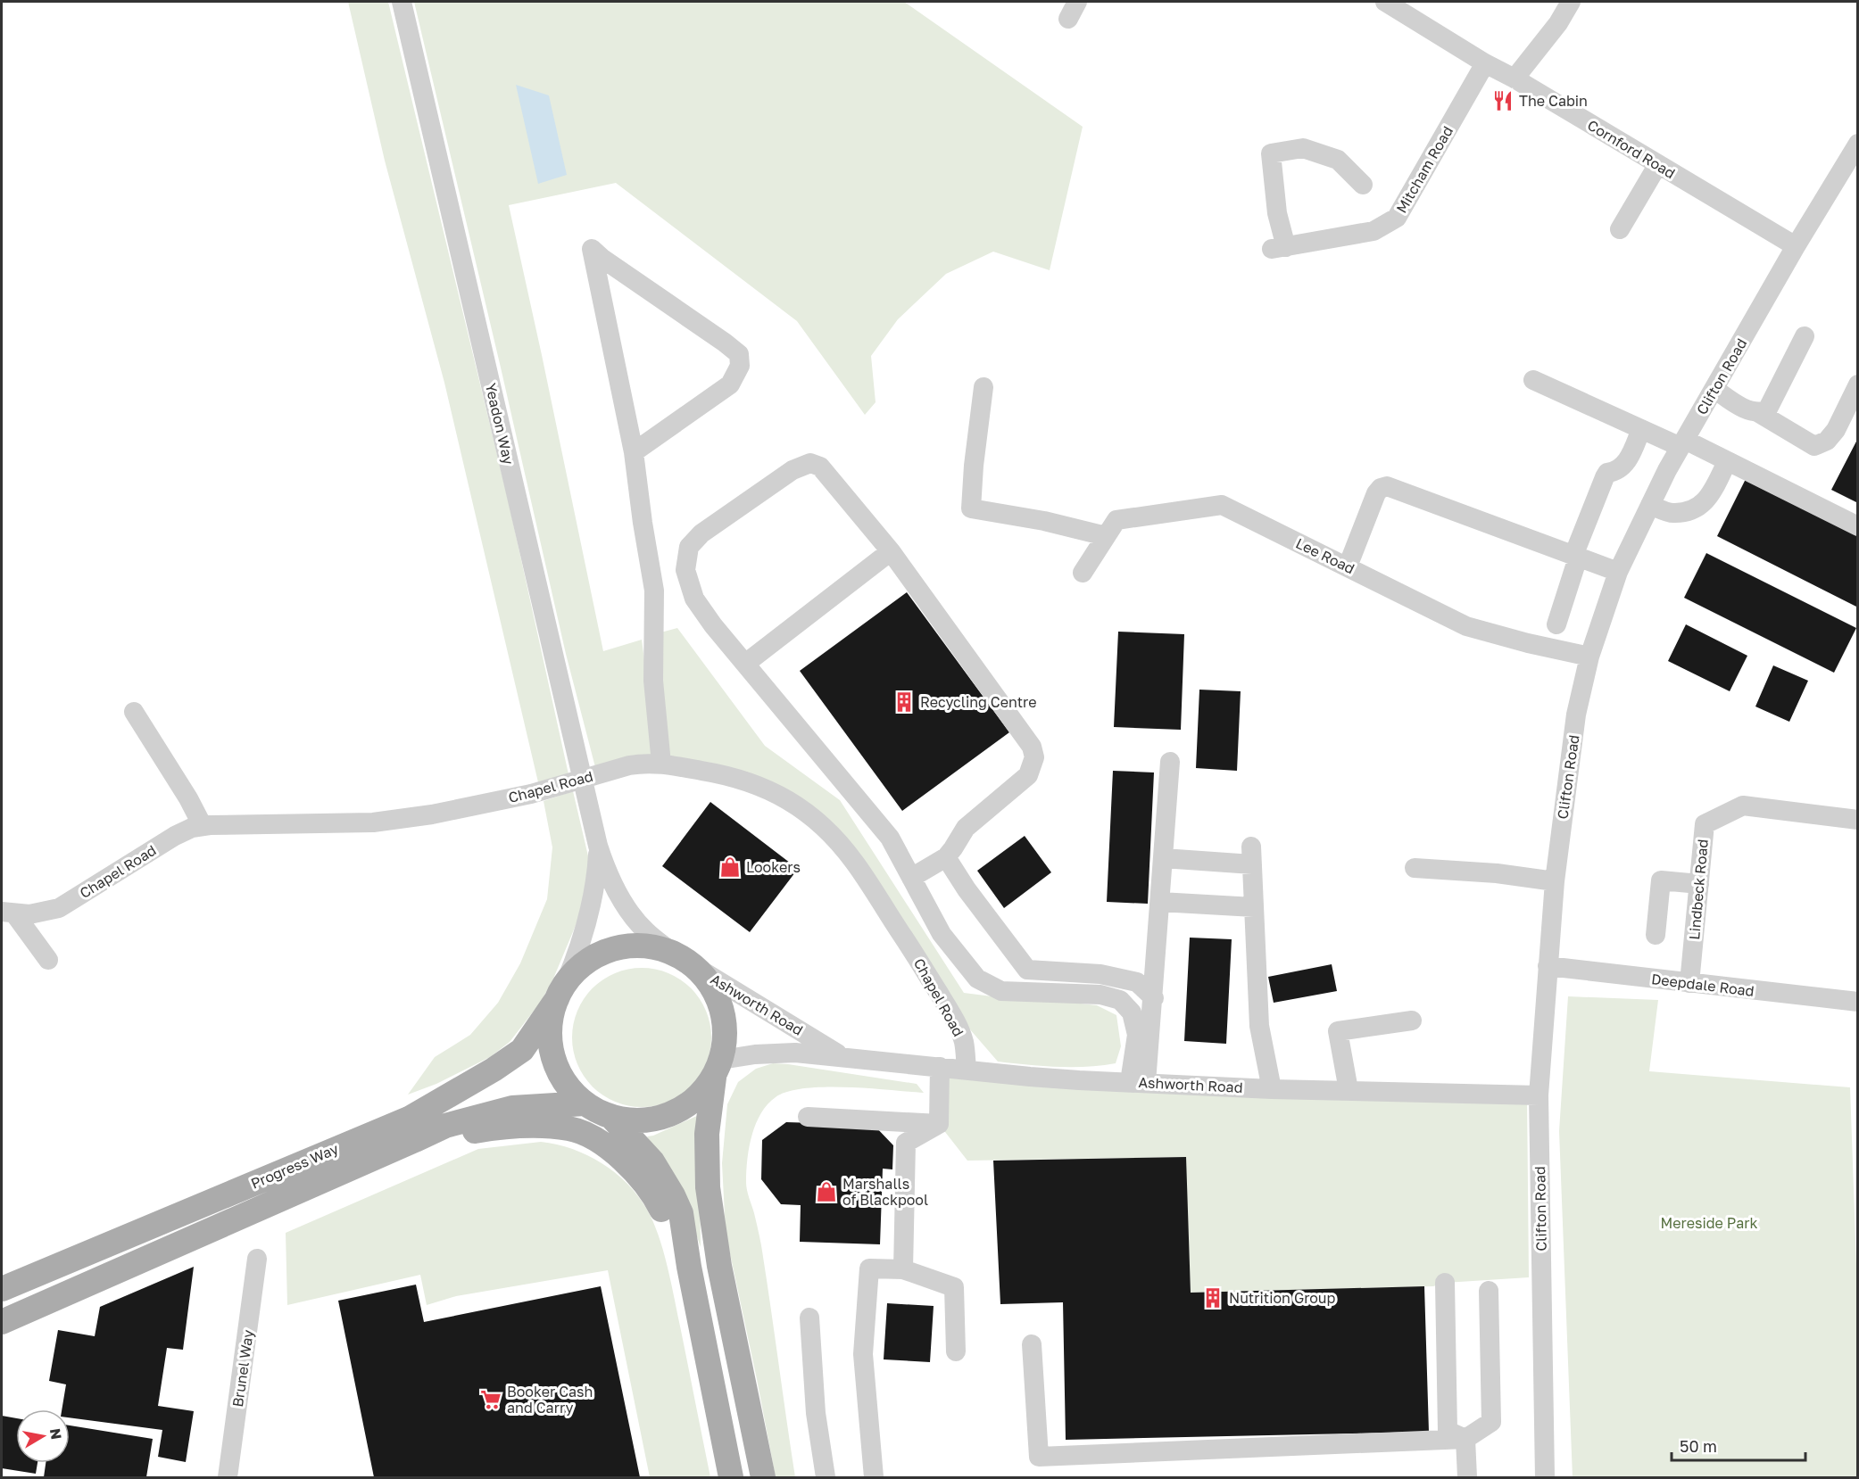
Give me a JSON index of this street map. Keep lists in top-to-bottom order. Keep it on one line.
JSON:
{"streets":{"main road":["Progress Way"],"street":["Cornford Road","Mitcham Road","Clifton Road","Yeadon Way","Lee Road","Chapel Road","Lindbeck Road","Deepdale Road","Ashworth Road","Brunel Way"]},"crossings":[["Cornford Road","Mitcham Road"],["Cornford Road","Clifton Road"],["Clifton Road","Lee Road"],["Clifton Road","Deepdale Road"],["Clifton Road","Ashworth Road"],["Yeadon Way","Ashworth Road"],["Yeadon Way","Progress Way"],["Chapel Road","Ashworth Road"],["Lindbeck Road","Deepdale Road"],["Ashworth Road","Progress Way"]],"parks":["Mereside Park"],"places":{"restaurant":["The Cabin"],"building":["Recycling Centre","Nutrition Group"],"shop":["Lookers","Marshalls of Blackpool"],"supermarket":["Booker Cash and Carry"]},"scale_bar":"50 m","north":"right"}
